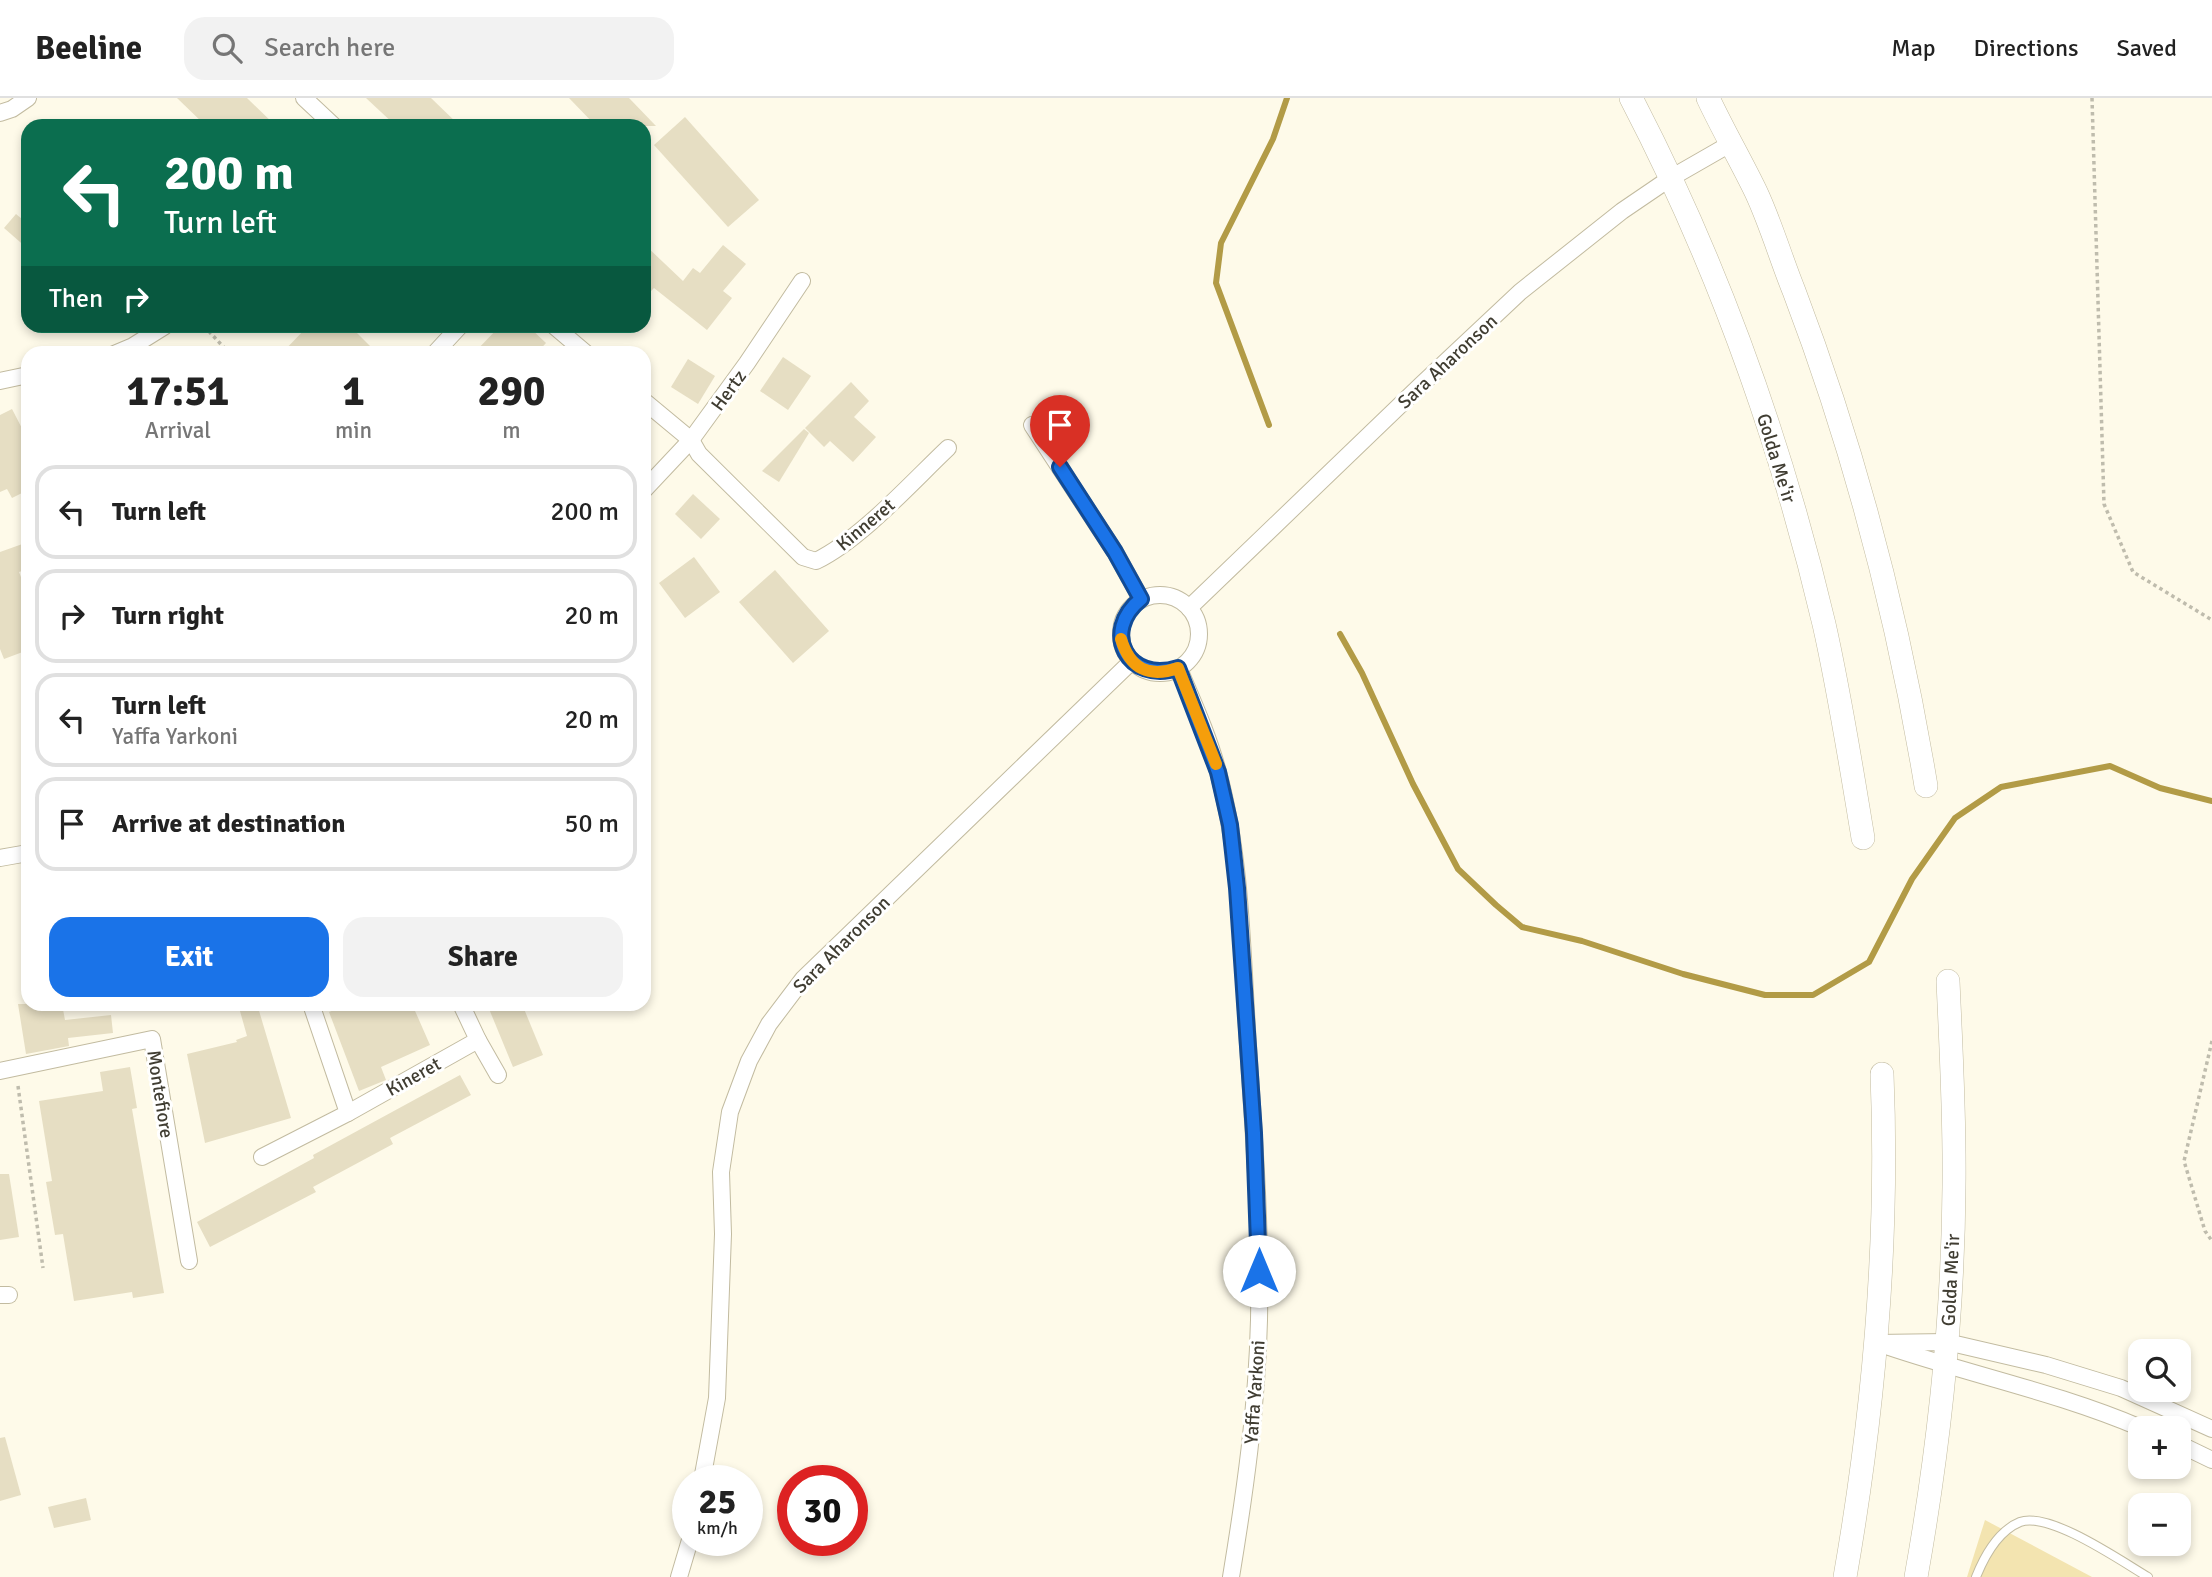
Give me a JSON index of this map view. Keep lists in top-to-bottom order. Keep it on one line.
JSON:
{"streets":{"main road":["Golda Me'ir"],"street":["Sara Aharonson","Hertz","Kinneret","Kineret","Montefiore","Yaffa Yarkoni"]},"crossings":[["Sara Aharonson","Golda Me'ir"],["Sara Aharonson","Yaffa Yarkoni"],["Hertz","Kinneret"]],"page":{"header":"Beeline","search":"Search here","nav":["Map","Directions","Saved"],"turn":["200 m","Turn left"],"then":"Then","eta":["17:51","Arrival","1","min","290","m"],"list":[{"name":"Turn left","value":"200 m"},{"name":"Turn right","value":"20 m"},{"name":"Turn left","note":"Yaffa Yarkoni","value":"20 m"},{"name":"Arrive at destination","value":"50 m"}],"buttons":["Exit","Share"],"map_buttons":["+","−"],"speed":"25 km/h","limit":"30"}}
